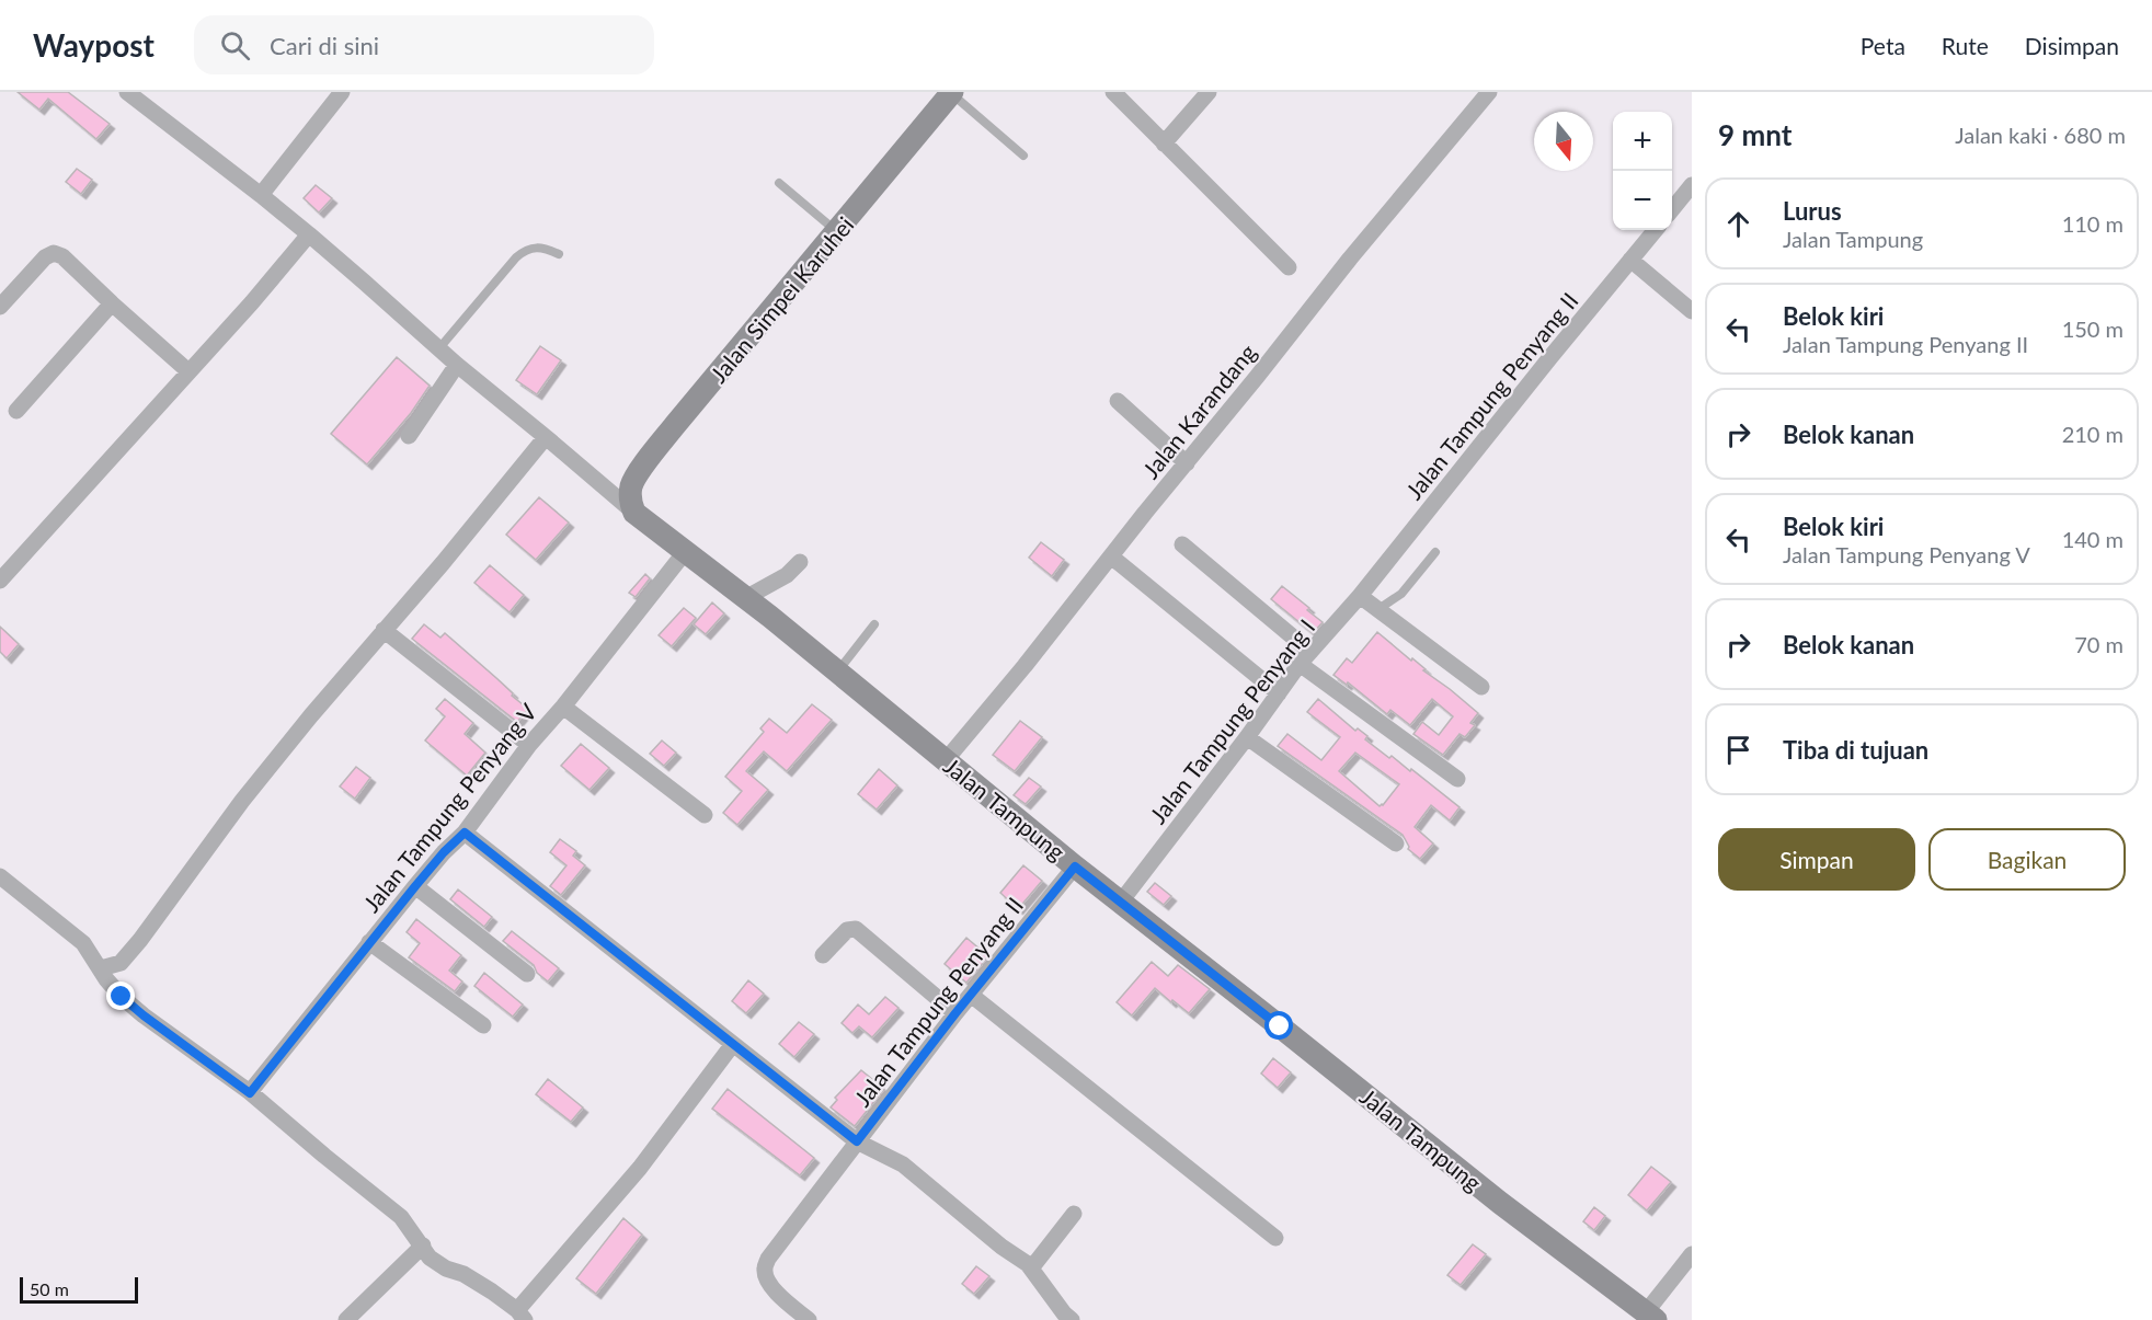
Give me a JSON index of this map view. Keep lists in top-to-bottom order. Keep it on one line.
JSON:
{"streets":{"main road":["Jalan Simpei Karuhei","Jalan Tampung"],"street":["Jalan Tampung Penyang II","Jalan Karandang","Jalan Tampung Penyang I","Jalan Tampung Penyang V"]},"crossings":[["Jalan Simpei Karuhei","Jalan Tampung"],["Jalan Tampung Penyang II","Jalan Tampung Penyang I"],["Jalan Tampung Penyang II","Jalan Tampung"],["Jalan Karandang","Jalan Tampung"],["Jalan Tampung Penyang I","Jalan Tampung"],["Jalan Tampung Penyang V","Jalan Tampung"]],"scale_bar":"50 m","north":"bottom","page":{"header":"Waypost","search":"Cari di sini","nav":["Peta","Rute","Disimpan"],"heading":["9 mnt","Jalan kaki · 680 m"],"map_buttons":["+","−"],"list":[["Lurus","Jalan Tampung","110 m"],["Belok kiri","Jalan Tampung Penyang II","150 m"],["Belok kanan","210 m"],["Belok kiri","Jalan Tampung Penyang V","140 m"],["Belok kanan","70 m"],"Tiba di tujuan"],"buttons":["Simpan","Bagikan"],"scale":"50 m"}}
